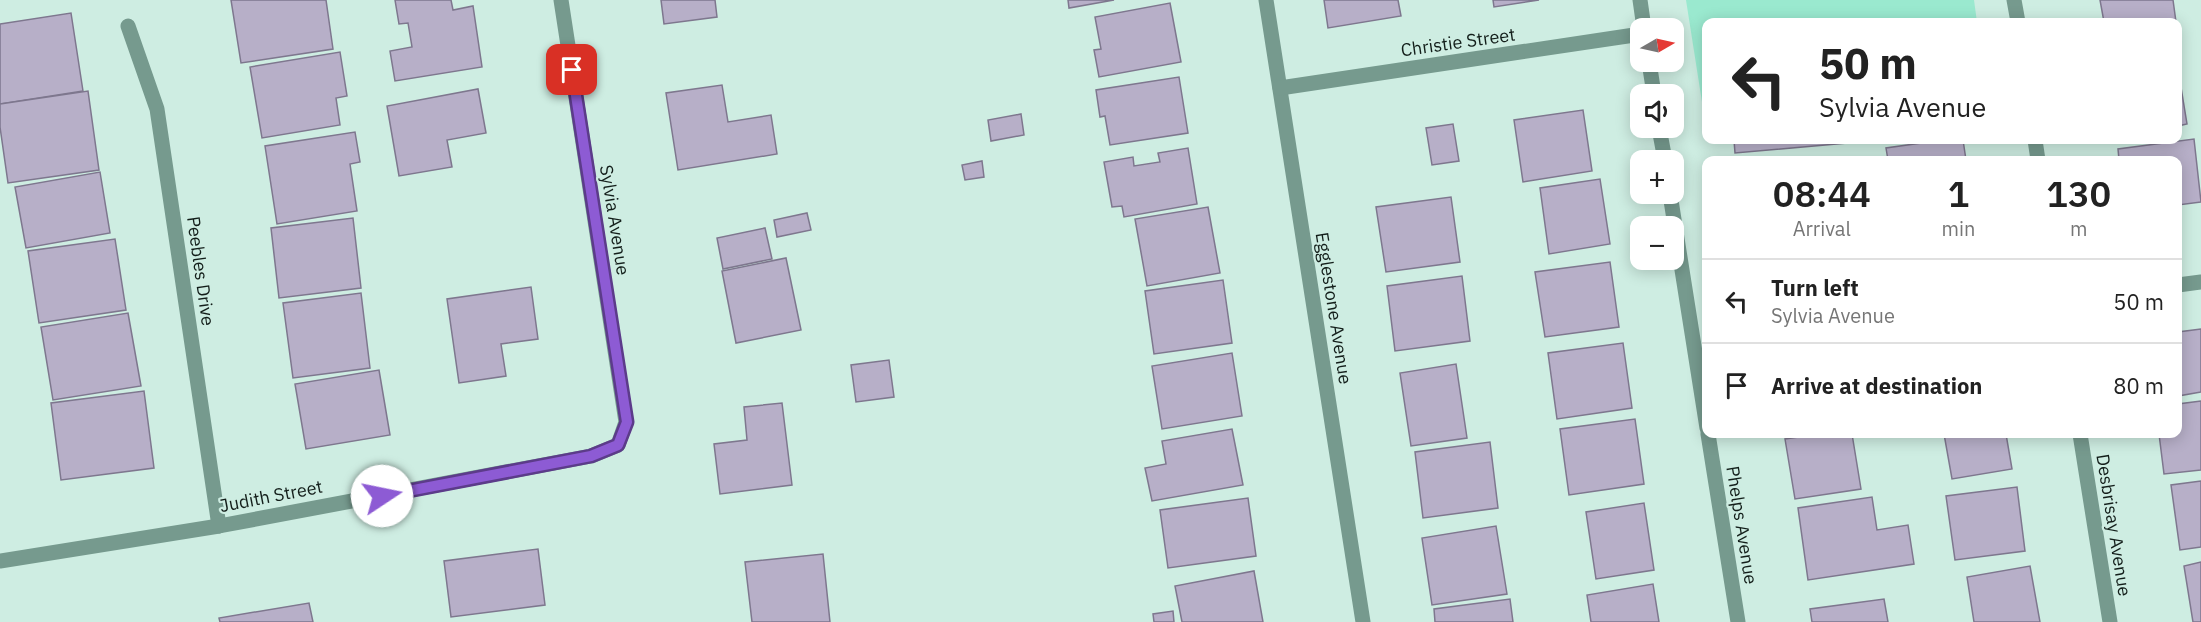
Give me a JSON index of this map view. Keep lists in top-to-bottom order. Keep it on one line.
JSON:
{"streets":{"street":["Christie Street","Sylvia Avenue","Peebles Drive","Egglestone Avenue","Judith Street","Phelps Avenue","Desbrisay Avenue"]},"crossings":[["Christie Street","Egglestone Avenue"],["Sylvia Avenue","Judith Street"],["Peebles Drive","Judith Street"]],"north":"right","page":{"map_buttons":["+","−"],"turn":["50 m","Sylvia Avenue"],"eta":["08:44","Arrival","1","min","130","m"],"list":[{"name":"Turn left","note":"Sylvia Avenue","value":"50 m"},{"name":"Arrive at destination","value":"80 m"}]}}
